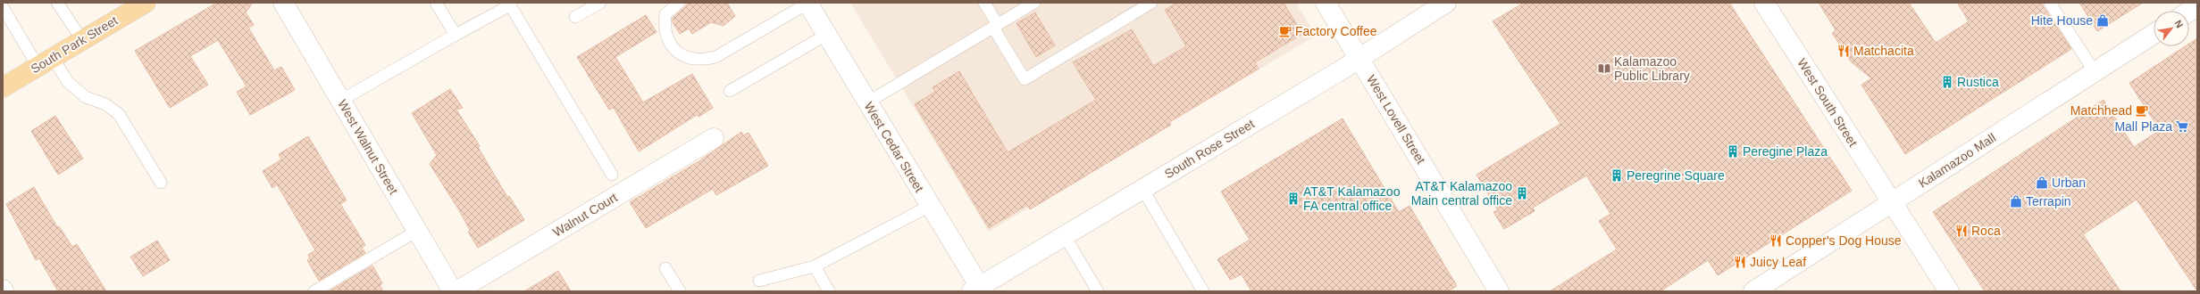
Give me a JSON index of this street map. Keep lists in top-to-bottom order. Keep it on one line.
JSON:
{"streets":{"main road":["South Park Street"],"street":["West South Street","West Lovell Street","West Walnut Street","West Cedar Street","South Rose Street","Kalamazoo Mall","Walnut Court"]},"crossings":[["West South Street","Kalamazoo Mall"],["West Lovell Street","South Rose Street"],["West Cedar Street","South Rose Street"]],"places":{"shop":["Hite House","Urban","Terrapin"],"cafe":["Factory Coffee","Matchhead"],"restaurant":["Matchacita","Roca","Copper's Dog House","Juicy Leaf"],"library":["Kalamazoo Public Library"],"building":["Rustica","Peregine Plaza","Peregrine Square","AT&T Kalamazoo Main central office","AT&T Kalamazoo FA central office"],"supermarket":["Mall Plaza"]},"north":"top right"}
